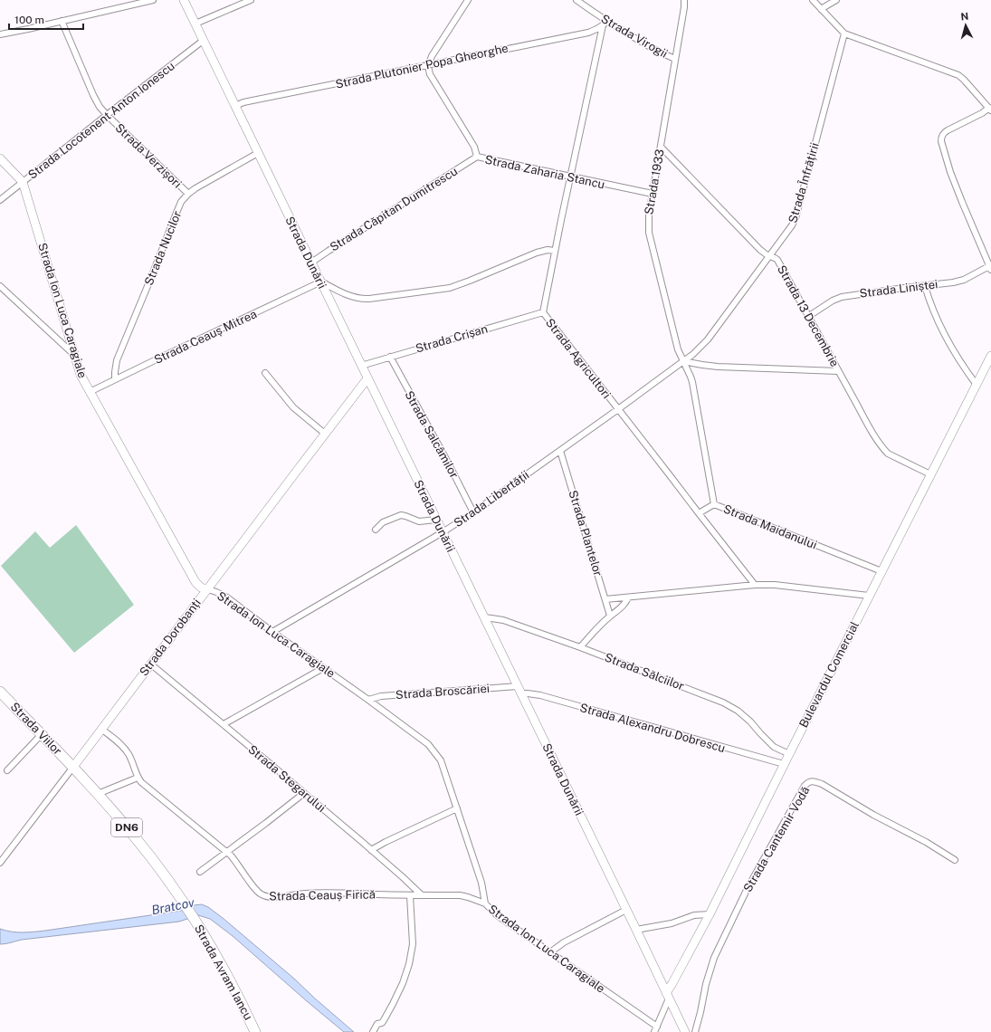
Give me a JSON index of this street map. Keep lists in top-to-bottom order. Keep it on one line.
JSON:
{"streets":{"highway":["Strada Viilor","DN6","Strada Avram Iancu"],"main road":["Strada Dunării","Strada Ion Luca Caragiale","Strada Dorobanți","Bulevardul Comercial"],"street":["Strada Virogii","Strada Plutonier Popa Gheorghe","Strada Locotenent Anton Ionescu","Strada Verzișori","Strada Zaharia Stancu","Strada 1933","Strada Înfrățirii","Strada Căpitan Dumitrescu","Strada Nucilor","Strada Liniștei","Strada 13 Decembrie","Strada Ceauș Mitrea","Strada Crișan","Strada Agricultori","Strada Salcâmilor","Strada Libertății","Strada Maidanului","Strada Plantelor","Strada Sălciilor","Strada Broscăriei","Strada Alexandru Dobrescu","Strada Stegarului","Strada Cantemir Vodă","Strada Ceauș Firică"]},"crossings":[["Strada Virogii","Strada Plutonier Popa Gheorghe"],["Strada Virogii","Strada 1933"],["Strada Virogii","Strada Agricultori"],["Strada Plutonier Popa Gheorghe","Strada Zaharia Stancu"],["Strada Plutonier Popa Gheorghe","Strada Dunării"],["Strada Plutonier Popa Gheorghe","Strada Agricultori"],["Strada Locotenent Anton Ionescu","Strada Verzișori"],["Strada Locotenent Anton Ionescu","Strada Dunării"],["Strada Locotenent Anton Ionescu","Strada Ion Luca Caragiale"],["Strada Verzișori","Strada Nucilor"],["Strada Zaharia Stancu","Strada 1933"],["Strada Zaharia Stancu","Strada Căpitan Dumitrescu"],["Strada Zaharia Stancu","Strada Agricultori"],["Strada 1933","Strada Înfrățirii"],["Strada 1933","Strada 13 Decembrie"],["Strada 1933","Strada Libertății"],["Strada 1933","Strada Maidanului"],["Strada Înfrățirii","Strada 13 Decembrie"],["Strada Înfrățirii","Strada Libertății"],["Strada Înfrățirii","Strada Maidanului"],["Strada Căpitan Dumitrescu","Strada Dunării"],["Strada Nucilor","Strada Dunării"],["Strada Nucilor","Strada Ceauș Mitrea"],["Strada Dunării","Strada Ion Luca Caragiale"],["Strada Dunării","Strada Ceauș Mitrea"],["Strada Dunării","Strada Crișan"],["Strada Dunării","Strada Libertății"],["Strada Dunării","Strada Dorobanți"],["Strada Dunării","Strada Sălciilor"],["Strada Dunării","Bulevardul Comercial"],["Strada Dunării","Strada Broscăriei"],["Strada Dunării","Strada Alexandru Dobrescu"],["Strada Liniștei","Strada 13 Decembrie"],["Strada Ion Luca Caragiale","Strada Ceauș Mitrea"],["Strada Ion Luca Caragiale","Strada Libertății"],["Strada Ion Luca Caragiale","Strada Dorobanți"],["Strada Ion Luca Caragiale","Bulevardul Comercial"],["Strada Ion Luca Caragiale","Strada Broscăriei"],["Strada Ion Luca Caragiale","Strada Ceauș Firică"],["Strada 13 Decembrie","Bulevardul Comercial"],["Strada Crișan","Strada Agricultori"],["Strada Crișan","Strada Salcâmilor"],["Strada Agricultori","Strada Libertății"],["Strada Salcâmilor","Strada Libertății"],["Strada Libertății","Strada Maidanului"],["Strada Libertății","Strada Plantelor"],["Strada Maidanului","Bulevardul Comercial"],["Strada Dorobanți","Strada Viilor"],["Strada Dorobanți","Strada Stegarului"],["Strada Dorobanți","Strada Ceauș Firică"],["Strada Dorobanți","Strada Avram Iancu"],["Strada Sălciilor","Bulevardul Comercial"],["Bulevardul Comercial","Strada Alexandru Dobrescu"],["Strada Viilor","Strada Avram Iancu"],["Strada Stegarului","Strada Ceauș Firică"]],"water":["Bratcov"],"scale_bar":"100 m","north":"top"}
